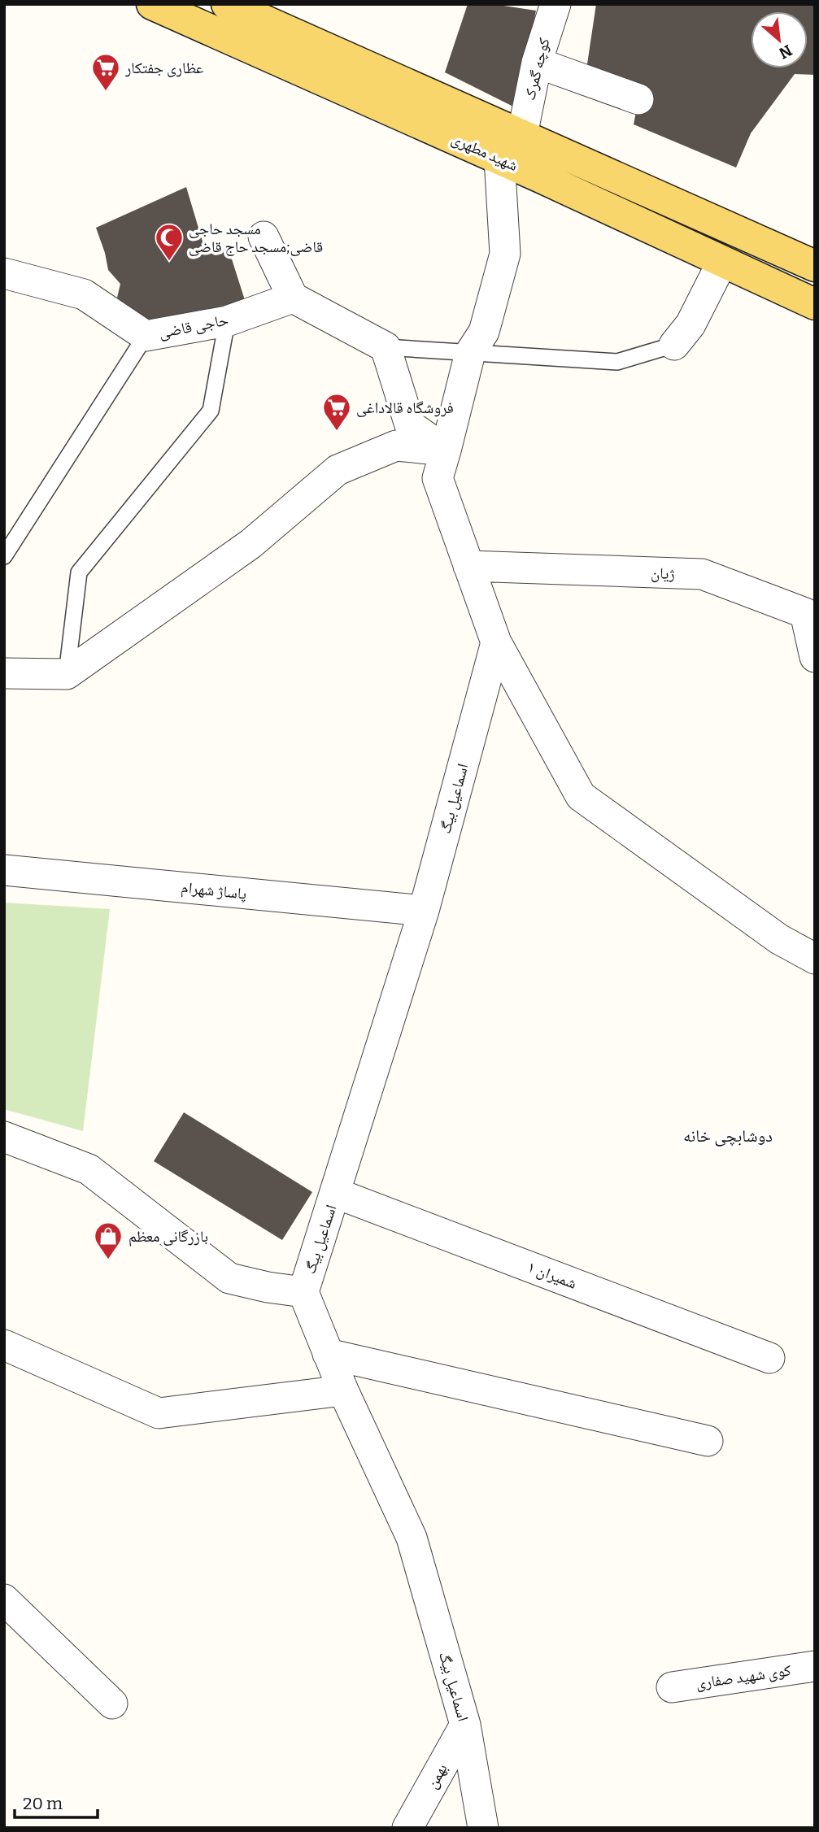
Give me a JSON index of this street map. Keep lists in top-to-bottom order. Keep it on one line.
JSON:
{"streets":{"main road":["شهید مطهری"],"street":["کوچه گمرک","حاجی قاضی","ژیان","اسماعیل بیگ","پاساژ شهرام","شمیران ۱","کوی شهید صفاری","بهمن"]},"crossings":[["کوچه گمرک","شهید مطهری"],["اسماعیل بیگ","پاساژ شهرام"],["اسماعیل بیگ","شمیران ۱"],["اسماعیل بیگ","بهمن"]],"districts":["دوشابچی خانه"],"places":{"supermarket":["عظاری جفتکار","فروشگاه قالاداغی"],"mosque":["مسجد حاجی قاضی;مسجد حاج قاضی"],"shop":["بازرگانی معظم"]},"scale_bar":"20 m","north":"bottom right"}
